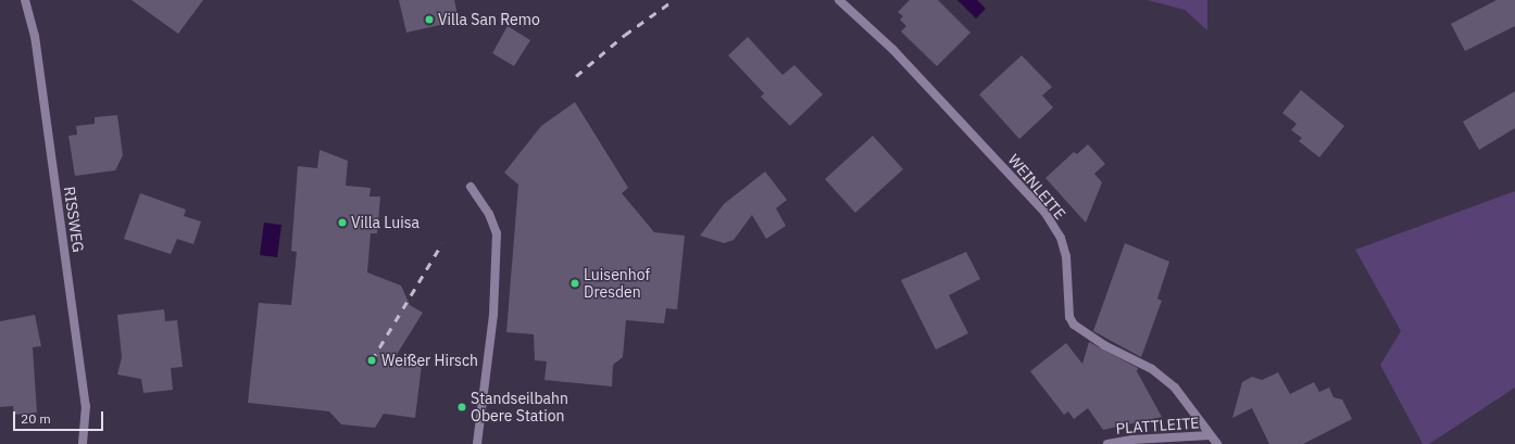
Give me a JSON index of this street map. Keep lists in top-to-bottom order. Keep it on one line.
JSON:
{"streets":{"street":["WEINLEITE","RISSWEG","PLATTLEITE"]},"crossings":[["WEINLEITE","PLATTLEITE"]],"places":["Villa San Remo","Villa Luisa","Luisenhof Dresden","Weißer Hirsch","Standseilbahn Obere Station"],"scale_bar":"20 m"}
